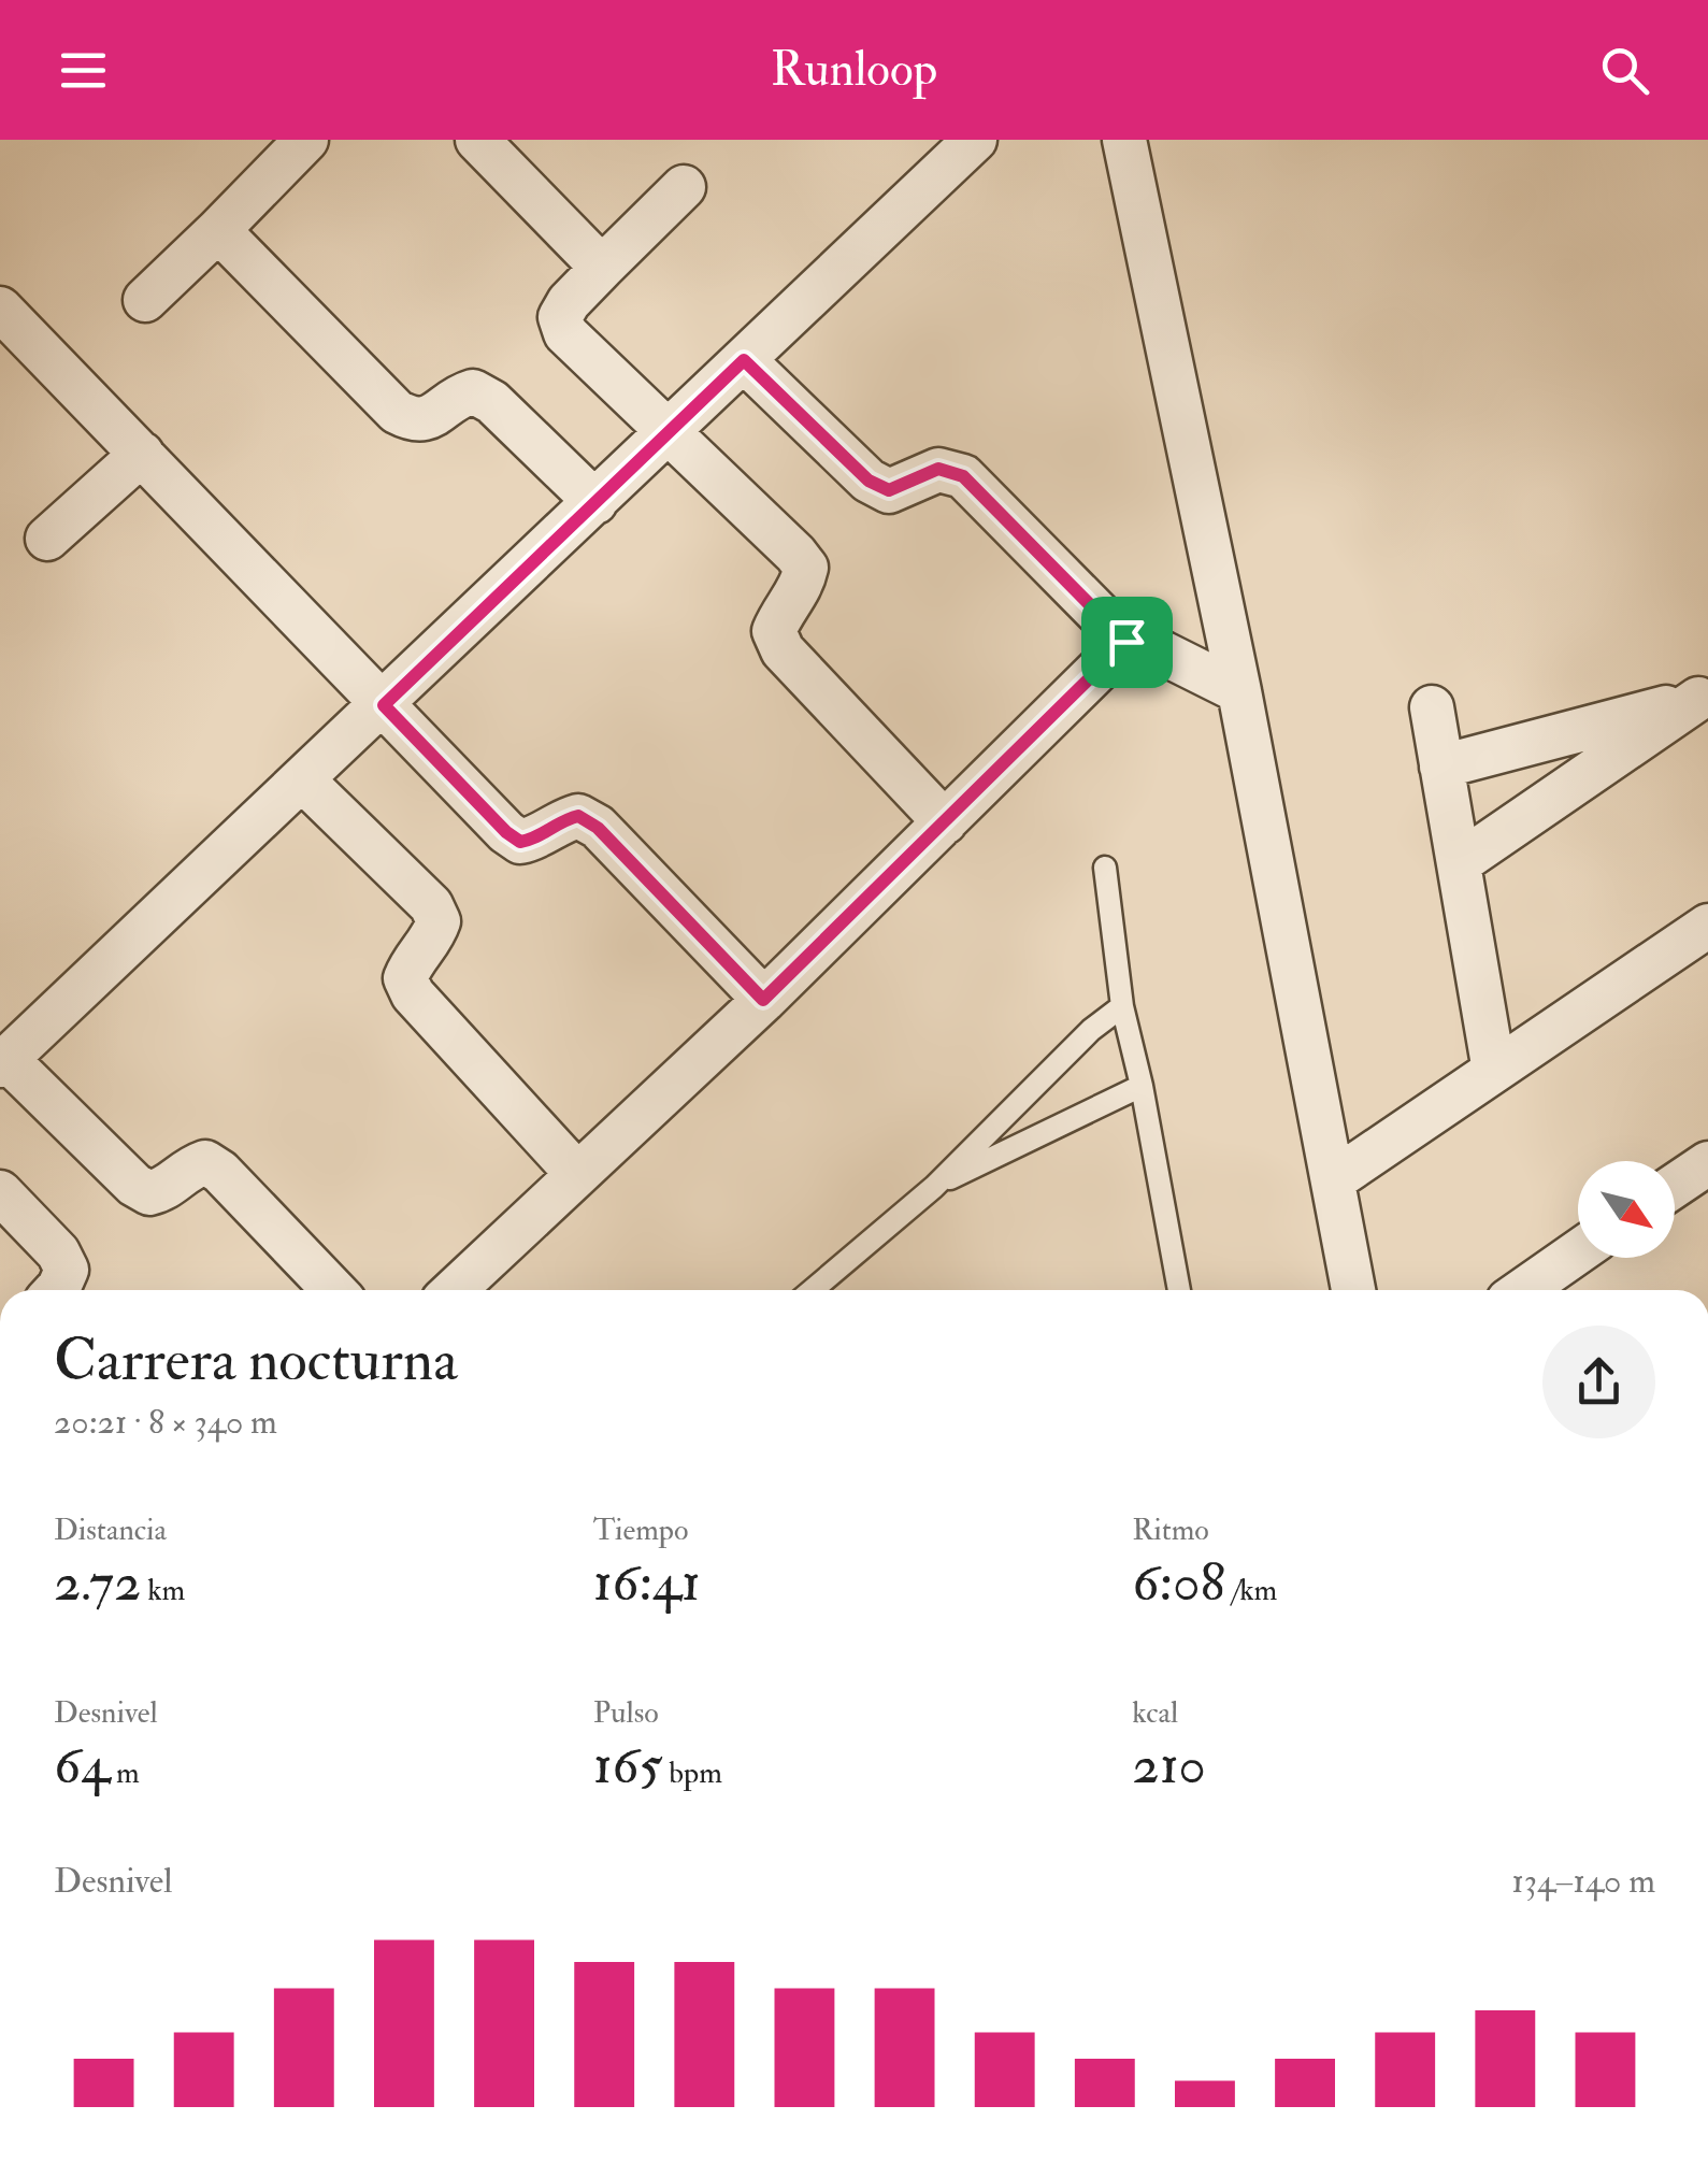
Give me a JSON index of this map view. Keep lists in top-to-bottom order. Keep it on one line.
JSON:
{"north":"bottom right","page":{"header":"Runloop","heading":["Carrera nocturna","20:21 · 8 × 340 m"],"stats":[["Distancia","2.72 km"],["Tiempo","16:41"],["Ritmo","6:08 /km"],["Desnivel","64 m"],["Pulso","165 bpm"],["kcal","210"]],"chart":["Desnivel","134–140 m"]}}
